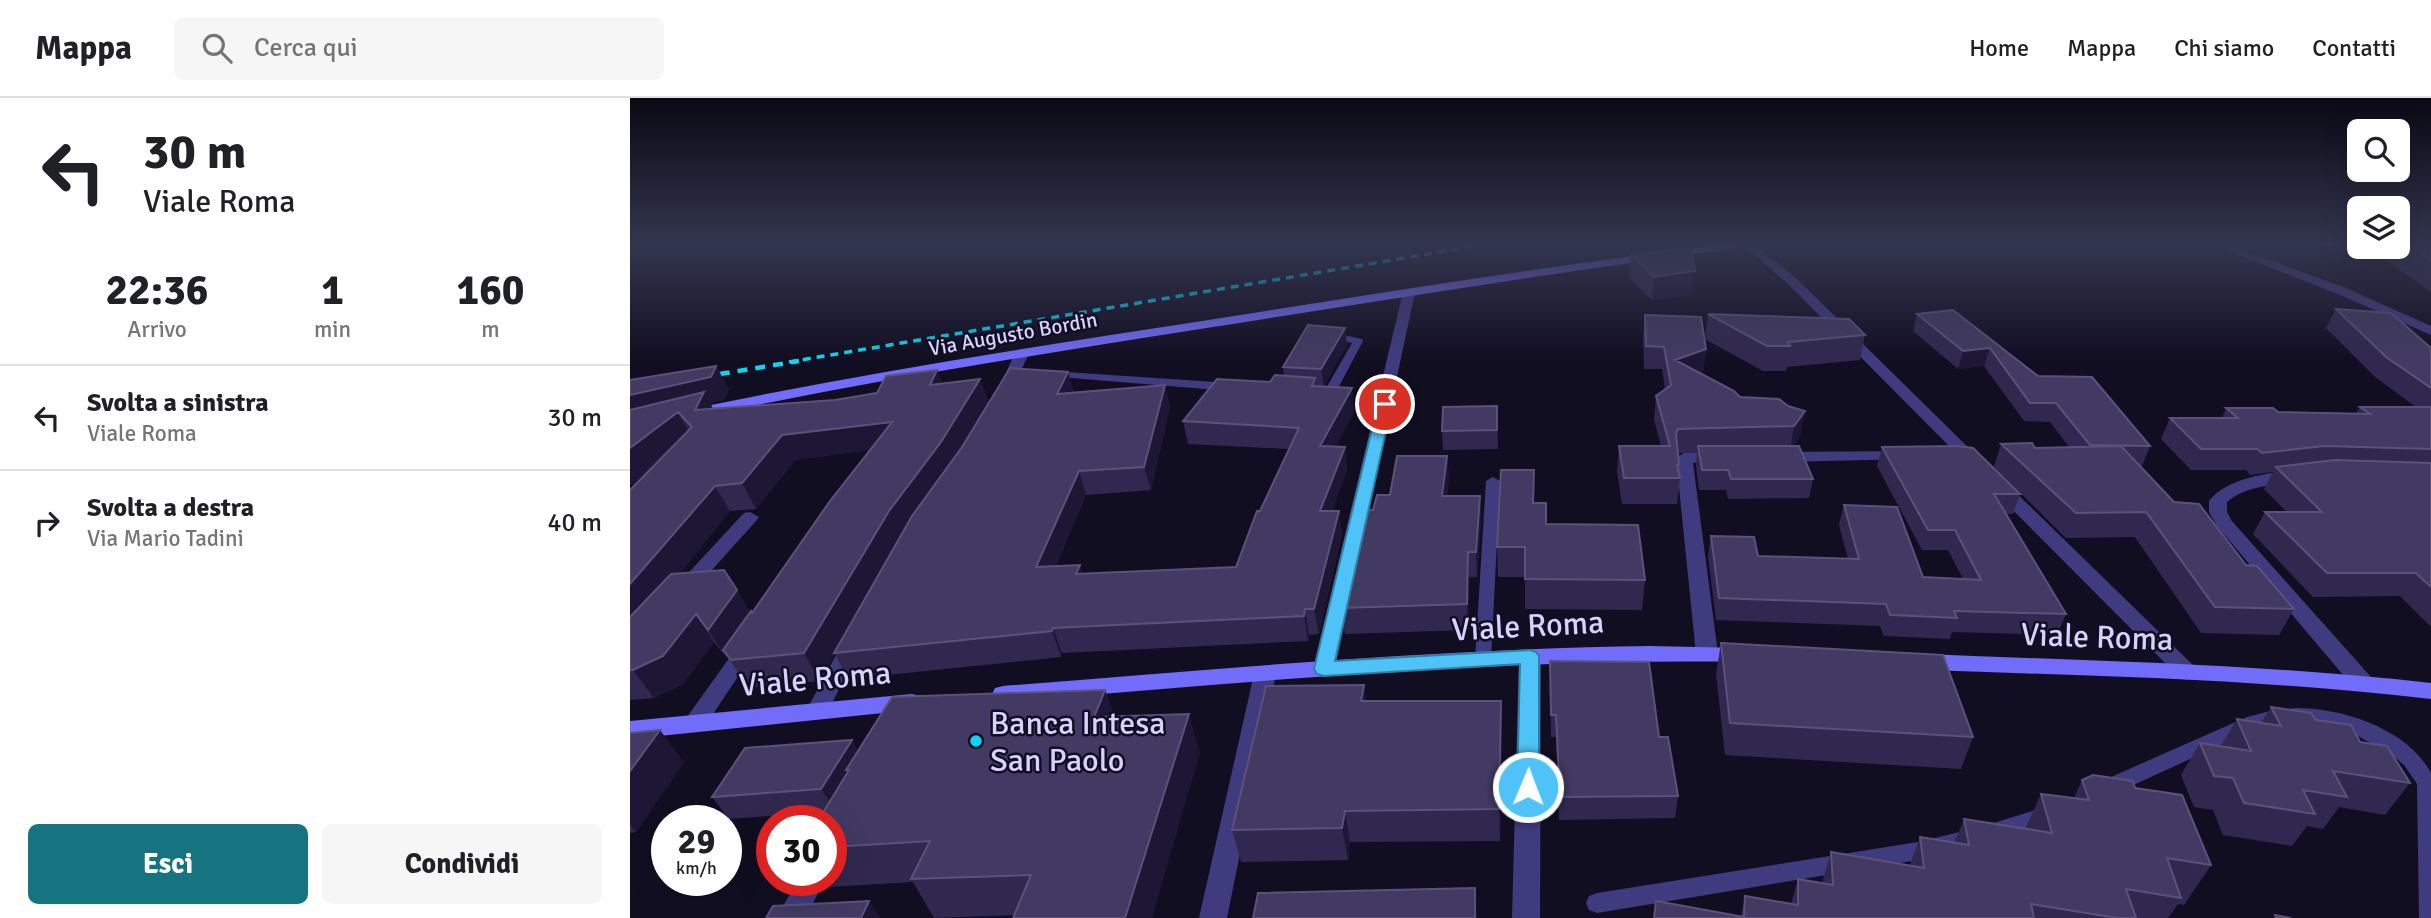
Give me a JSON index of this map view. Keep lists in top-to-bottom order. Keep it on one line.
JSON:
{"streets":{"street":["Via Augusto Bordin","Viale Roma"]},"places":["Banca Intesa San Paolo"],"page":{"header":"Mappa","search":"Cerca qui","nav":["Home","Mappa","Chi siamo","Contatti"],"turn":["30 m","Viale Roma"],"eta":["22:36","Arrivo","1","min","160","m"],"list":[{"name":"Svolta a sinistra","note":"Viale Roma","value":"30 m"},{"name":"Svolta a destra","note":"Via Mario Tadini","value":"40 m"}],"speed":"29 km/h","limit":"30","buttons":["Esci","Condividi"]}}
